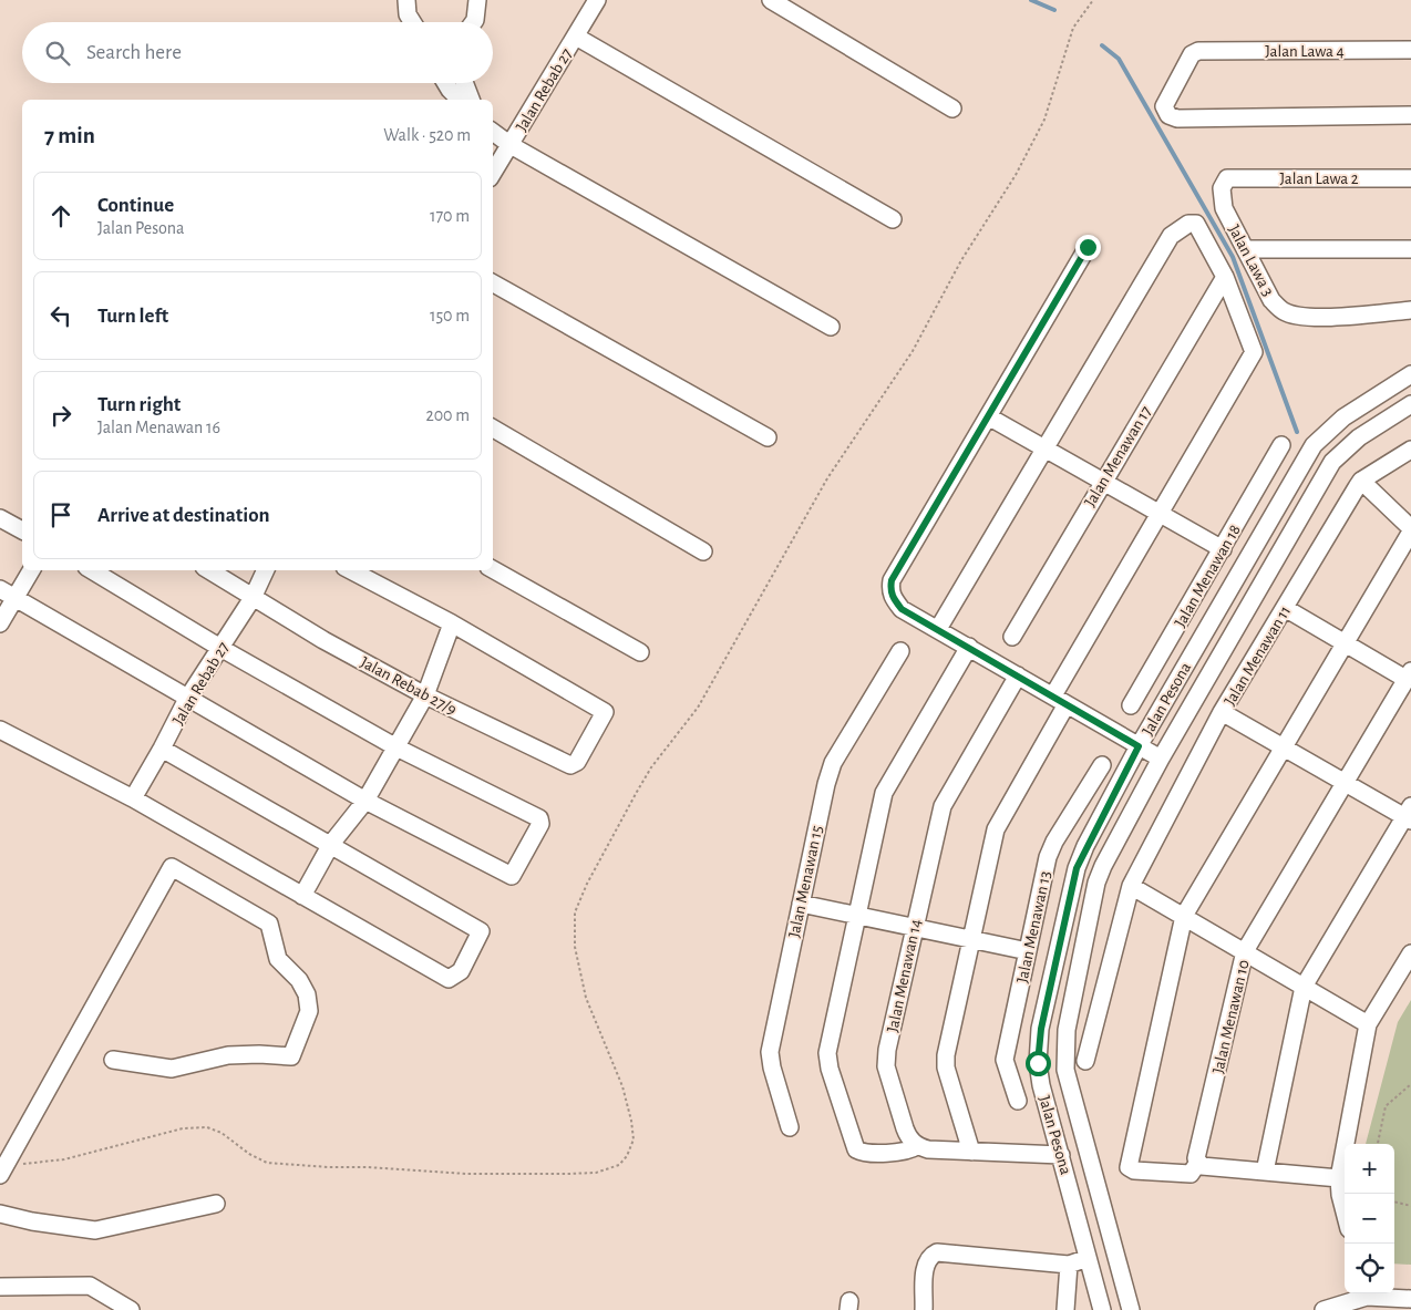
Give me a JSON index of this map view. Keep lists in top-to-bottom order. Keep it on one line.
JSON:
{"streets":{"street":["Jalan Lawa 4","Jalan Rebab 27","Jalan Lawa 2","Jalan Lawa 3","Jalan Menawan 17","Jalan Menawan 18","Jalan Menawan 11","Jalan Rebab 27/9","Jalan Pesona","Jalan Menawan 15","Jalan Menawan 13","Jalan Menawan 14","Jalan Menawan 10"]},"crossings":[["Jalan Rebab 27","Jalan Rebab 27/9"],["Jalan Lawa 2","Jalan Lawa 3"]],"page":{"search":"Search here","heading":["7 min","Walk · 520 m"],"list":[["Continue","Jalan Pesona","170 m"],["Turn left","150 m"],["Turn right","Jalan Menawan 16","200 m"],"Arrive at destination"],"map_buttons":["+","−"]}}
